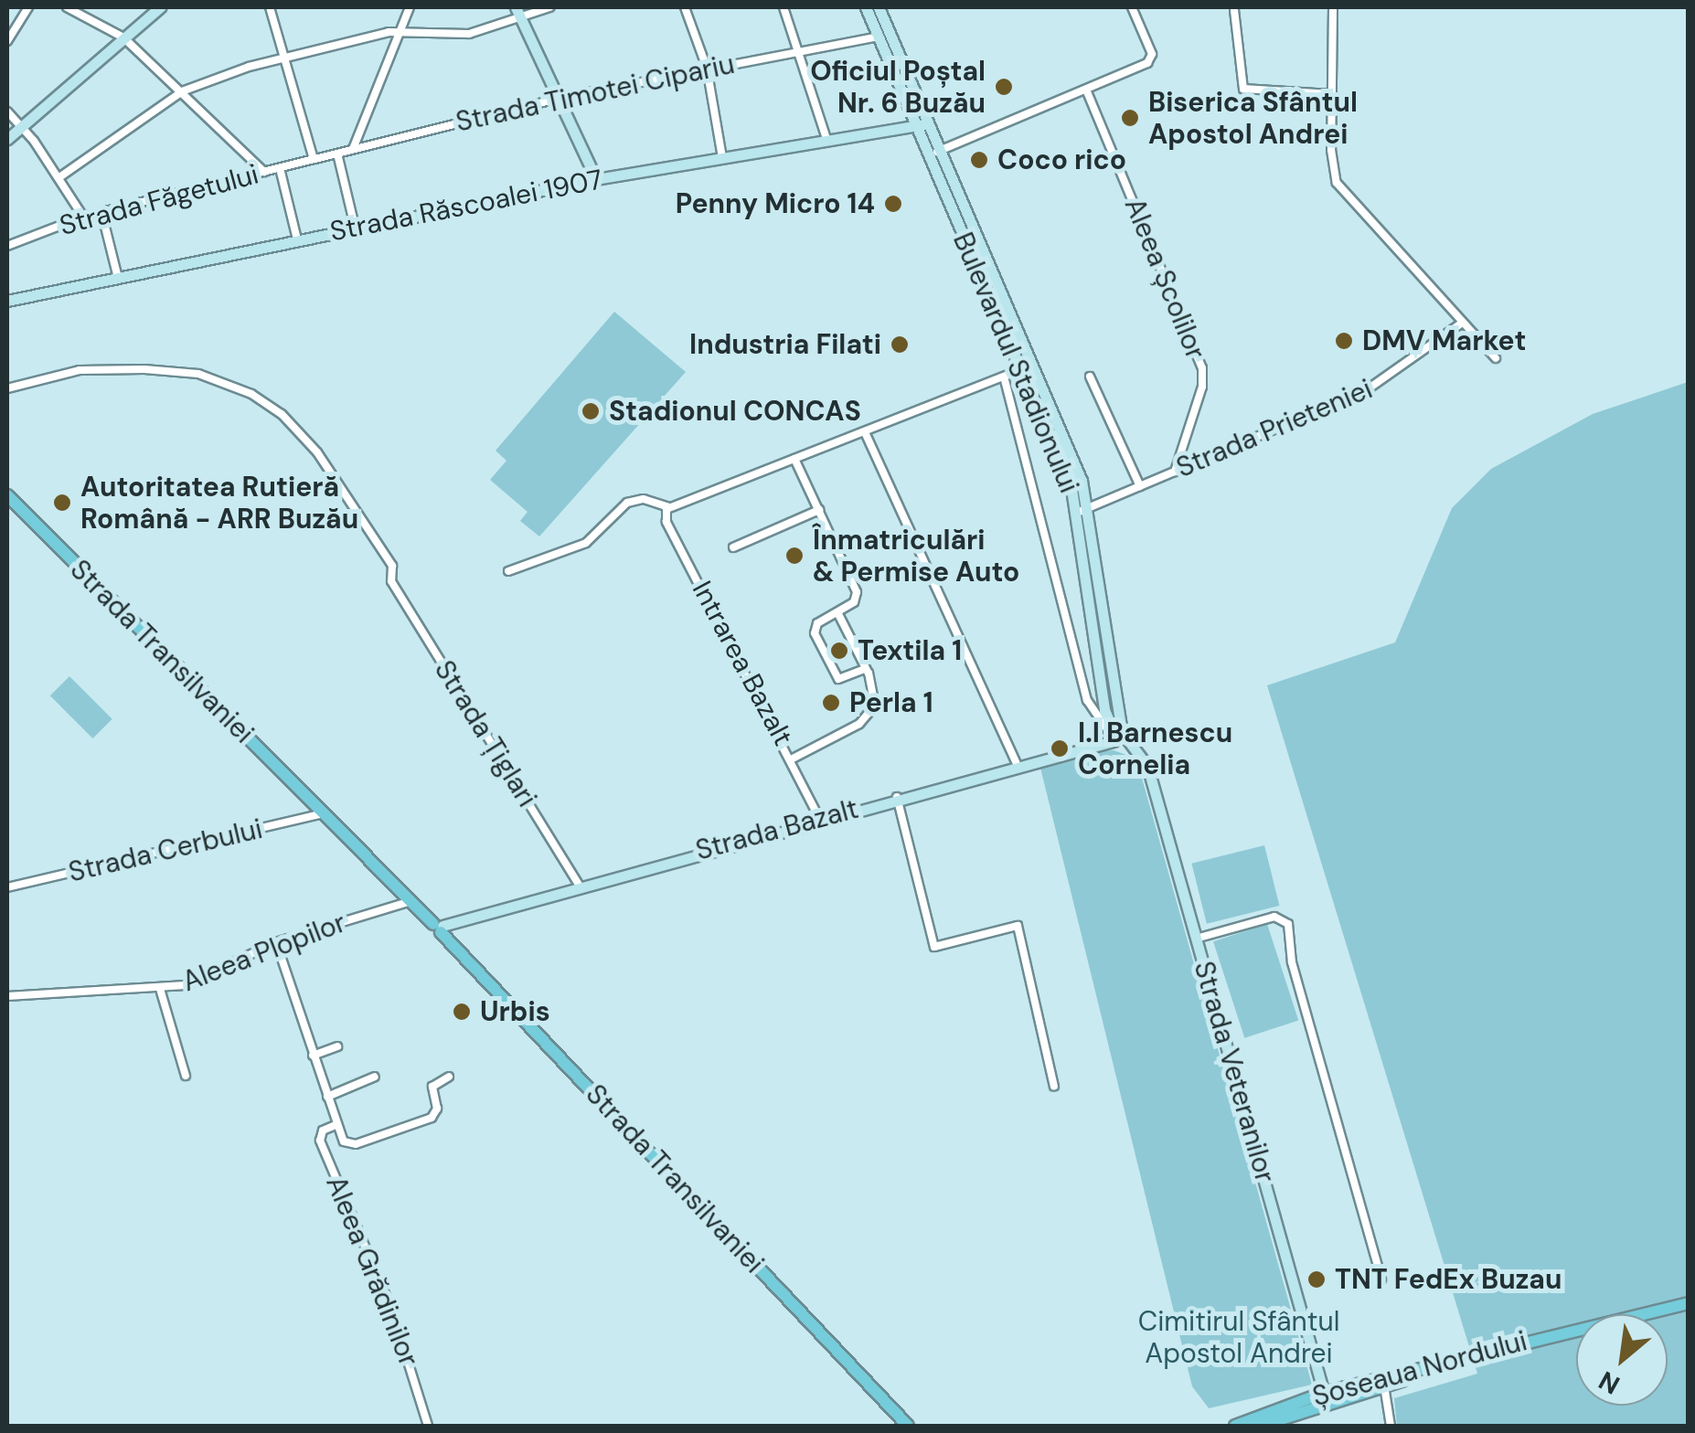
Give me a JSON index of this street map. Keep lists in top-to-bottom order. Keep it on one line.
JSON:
{"streets":{"main road":["Strada Răscoalei 1907","Bulevardul Stadionului","Strada Transilvaniei","Strada Bazalt","Strada Veteranilor","Șoseaua Nordului"],"street":["Strada Timotei Cipariu","Strada Făgetului","Aleea Școlilor","Strada Prieteniei","Intrarea Bazalt","Strada Țiglari","Strada Cerbului","Aleea Plopilor","Aleea Grădinilor"]},"crossings":[["Strada Timotei Cipariu","Strada Făgetului"],["Strada Timotei Cipariu","Bulevardul Stadionului"],["Strada Răscoalei 1907","Bulevardul Stadionului"],["Aleea Școlilor","Strada Prieteniei"],["Bulevardul Stadionului","Strada Prieteniei"],["Bulevardul Stadionului","Strada Bazalt"],["Bulevardul Stadionului","Strada Veteranilor"],["Strada Transilvaniei","Strada Bazalt"],["Strada Transilvaniei","Strada Cerbului"],["Strada Transilvaniei","Aleea Plopilor"],["Intrarea Bazalt","Strada Bazalt"],["Strada Țiglari","Strada Bazalt"],["Strada Bazalt","Strada Veteranilor"],["Aleea Plopilor","Aleea Grădinilor"],["Strada Veteranilor","Șoseaua Nordului"]],"parks":["Cimitirul Sfântul Apostol Andrei"],"places":["Oficiul Poștal Nr. 6 Buzău","Biserica Sfântul Apostol Andrei","Coco rico","Penny Micro 14","DMV Market","Industria Filati","Stadionul CONCAS","Autoritatea Rutieră Română - ARR Buzău","Înmatriculări & Permise Auto","Textila 1","Perla 1","I.I Barnescu Cornelia","Urbis","TNT FedEx Buzau"],"north":"bottom left"}
